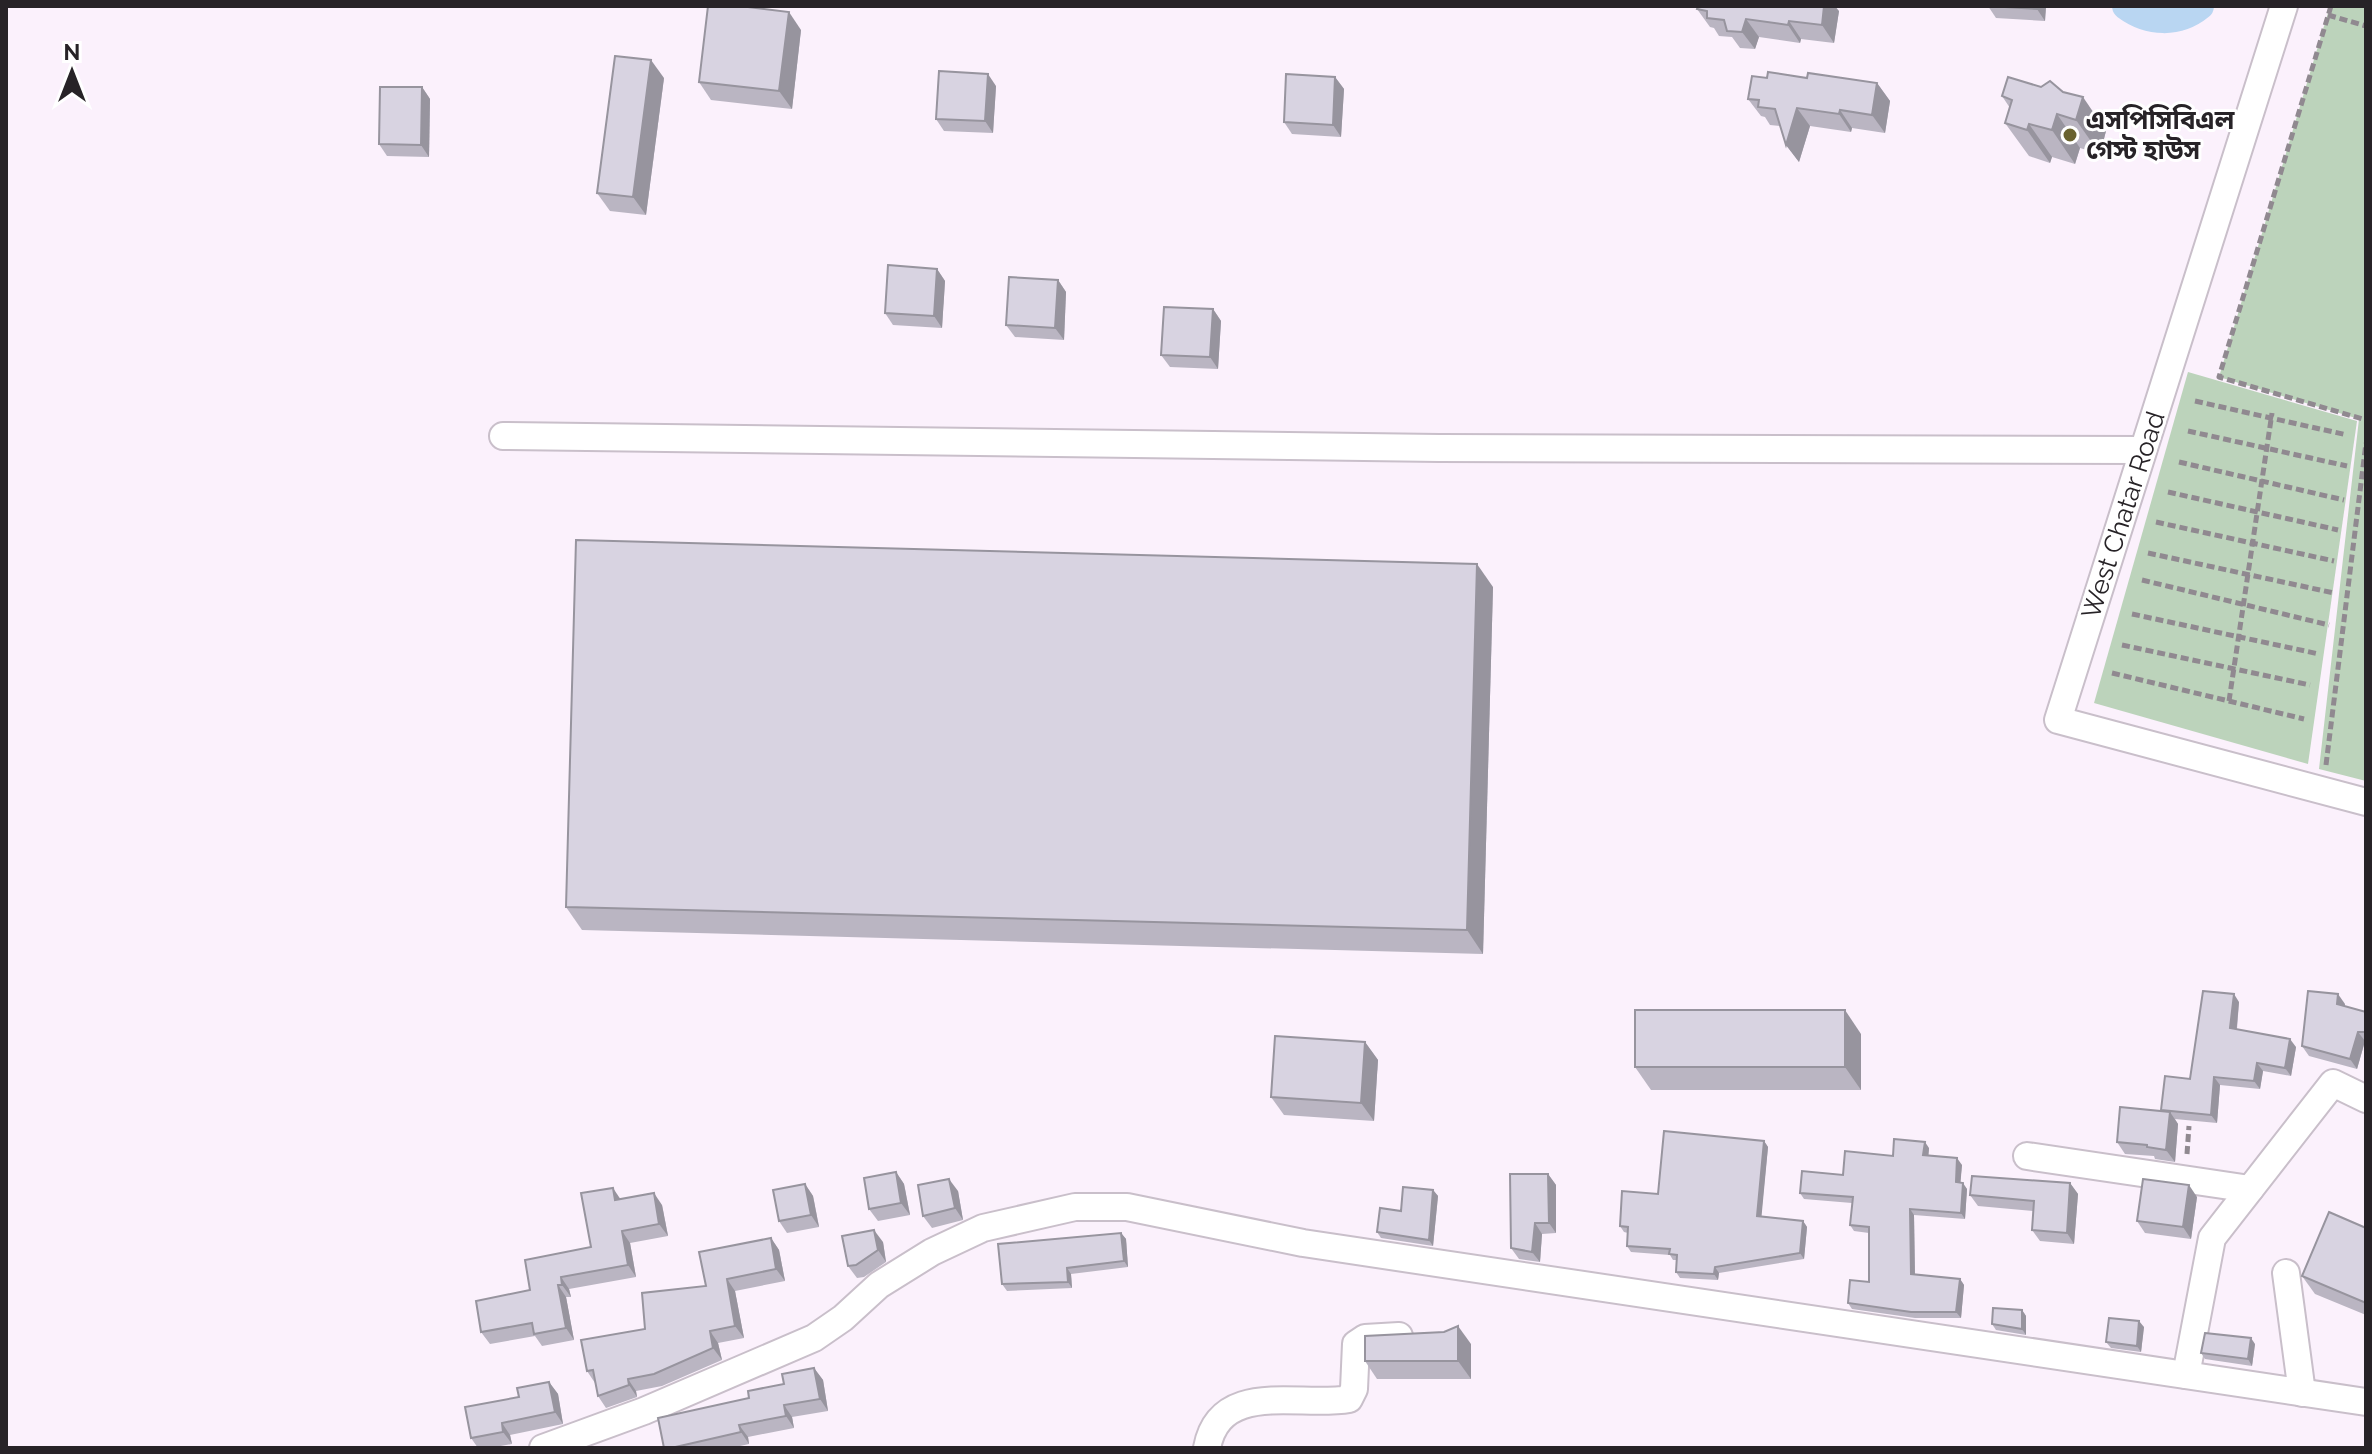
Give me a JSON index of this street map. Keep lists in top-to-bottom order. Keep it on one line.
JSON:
{"streets":{"street":["West Chatar Road"]},"places":["এসপিসিবিএল গেস্ট হাউস"],"north":"top"}
